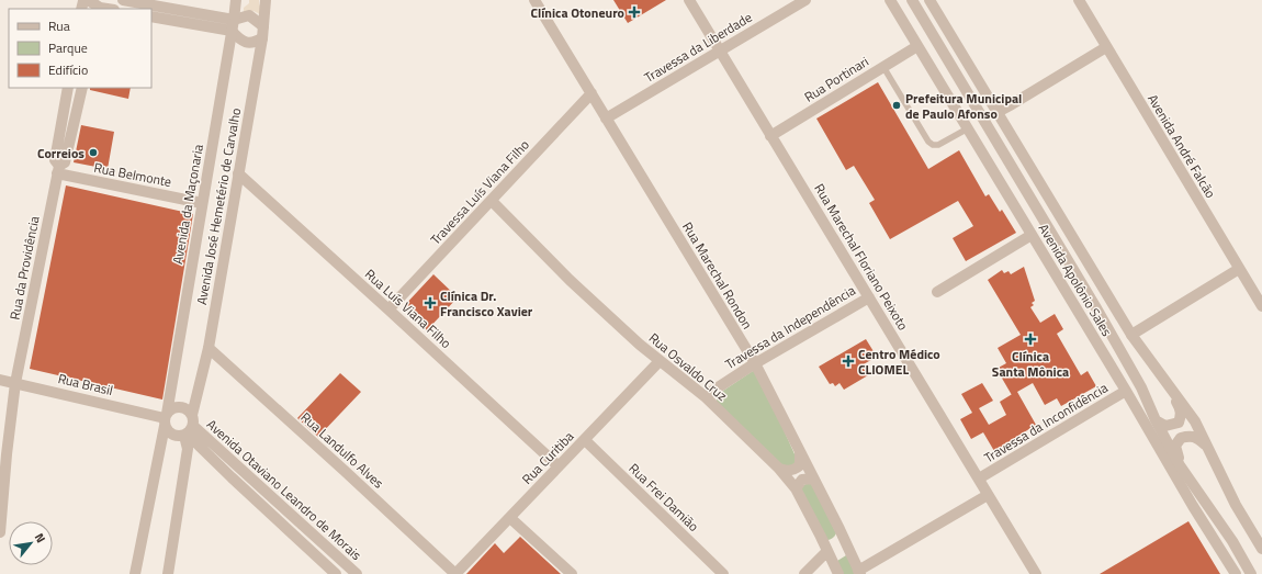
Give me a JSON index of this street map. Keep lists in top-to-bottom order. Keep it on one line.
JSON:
{"streets":{"street":["Travessa da Liberdade","Rua Portinari","Avenida André Falcão","Rua Belmonte","Travessa Luís Viana Filho","Avenida da Maçonaria","Avenida José Hemetério de Carvalho","Rua Marechal Floriano Peixoto","Rua da Providência","Rua Marechal Rondon","Avenida Apolônio Sales","Rua Luís Viana Filho","Travessa da Independência","Rua Osvaldo Cruz","Rua Brasil","Travessa da Inconfidência","Rua Landulfo Alves","Rua Curitiba","Avenida Otaviano Leandro de Morais","Rua Frei Damião"]},"crossings":[["Travessa da Liberdade","Rua Marechal Floriano Peixoto"],["Travessa da Liberdade","Rua Marechal Rondon"],["Rua Portinari","Rua Marechal Floriano Peixoto"],["Rua Portinari","Avenida Apolônio Sales"],["Rua Belmonte","Avenida da Maçonaria"],["Rua Belmonte","Rua da Providência"],["Travessa Luís Viana Filho","Rua Marechal Rondon"],["Travessa Luís Viana Filho","Rua Luís Viana Filho"],["Travessa Luís Viana Filho","Rua Osvaldo Cruz"],["Avenida da Maçonaria","Avenida José Hemetério de Carvalho"],["Avenida da Maçonaria","Rua Brasil"],["Avenida da Maçonaria","Avenida Otaviano Leandro de Morais"],["Avenida José Hemetério de Carvalho","Rua Luís Viana Filho"],["Avenida José Hemetério de Carvalho","Rua Brasil"],["Avenida José Hemetério de Carvalho","Rua Landulfo Alves"],["Avenida José Hemetério de Carvalho","Avenida Otaviano Leandro de Morais"],["Rua Marechal Floriano Peixoto","Travessa da Independência"],["Rua Marechal Floriano Peixoto","Travessa da Inconfidência"],["Rua da Providência","Rua Brasil"],["Rua Marechal Rondon","Travessa da Independência"],["Avenida Apolônio Sales","Travessa da Inconfidência"],["Rua Luís Viana Filho","Rua Curitiba"],["Travessa da Independência","Rua Osvaldo Cruz"],["Rua Osvaldo Cruz","Rua Curitiba"],["Rua Brasil","Avenida Otaviano Leandro de Morais"],["Rua Landulfo Alves","Rua Curitiba"],["Rua Curitiba","Rua Frei Damião"]],"places":{"health":["Clínica Otoneuro","Clínica Dr. Francisco Xavier","Clínica Santa Mônica","Centro Médico CLIOMEL"],"other":["Prefeitura Municipal de Paulo Afonso","Correios"]},"legend":["Rua","Parque","Edifício"],"north":"top right"}
